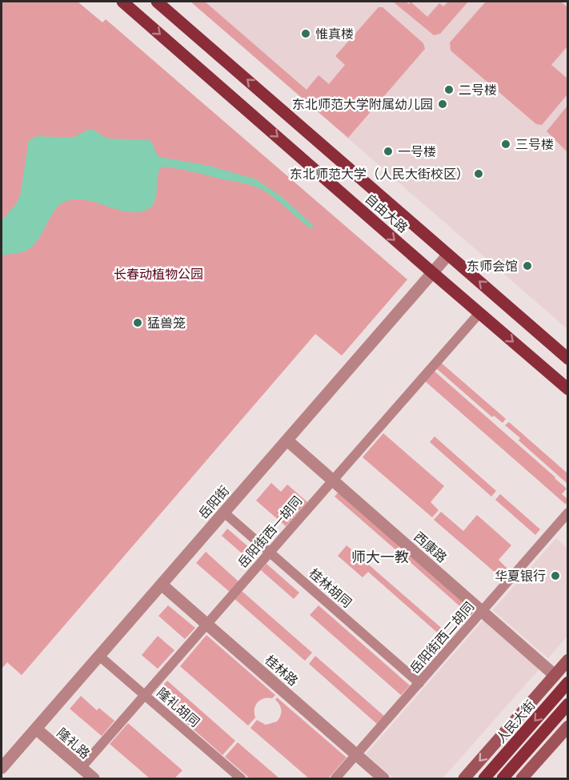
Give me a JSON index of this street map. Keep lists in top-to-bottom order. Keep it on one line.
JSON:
{"streets":{"main road":["自由大路","人民大街"],"street":["岳阳街","岳阳街西一胡同","西康路","桂林胡同","岳阳街西二胡同","桂林路","隆礼胡同","隆礼路"]},"crossings":[["自由大路","岳阳街"],["自由大路","岳阳街西一胡同"],["岳阳街","西康路"],["岳阳街","桂林胡同"],["岳阳街","桂林路"],["岳阳街","隆礼胡同"],["岳阳街","隆礼路"],["岳阳街西一胡同","西康路"],["岳阳街西一胡同","桂林胡同"],["岳阳街西一胡同","桂林路"],["岳阳街西一胡同","隆礼胡同"],["岳阳街西一胡同","隆礼路"],["西康路","岳阳街西二胡同"],["桂林胡同","岳阳街西二胡同"],["岳阳街西二胡同","桂林路"]],"districts":["师大一教"],"parks":["长春动植物公园"],"places":["惟真楼","二号楼","东北师范大学附属幼儿园","三号楼","一号楼","东北师范大学（人民大街校区）","东师会馆","猛兽笼","华夏银行"]}
